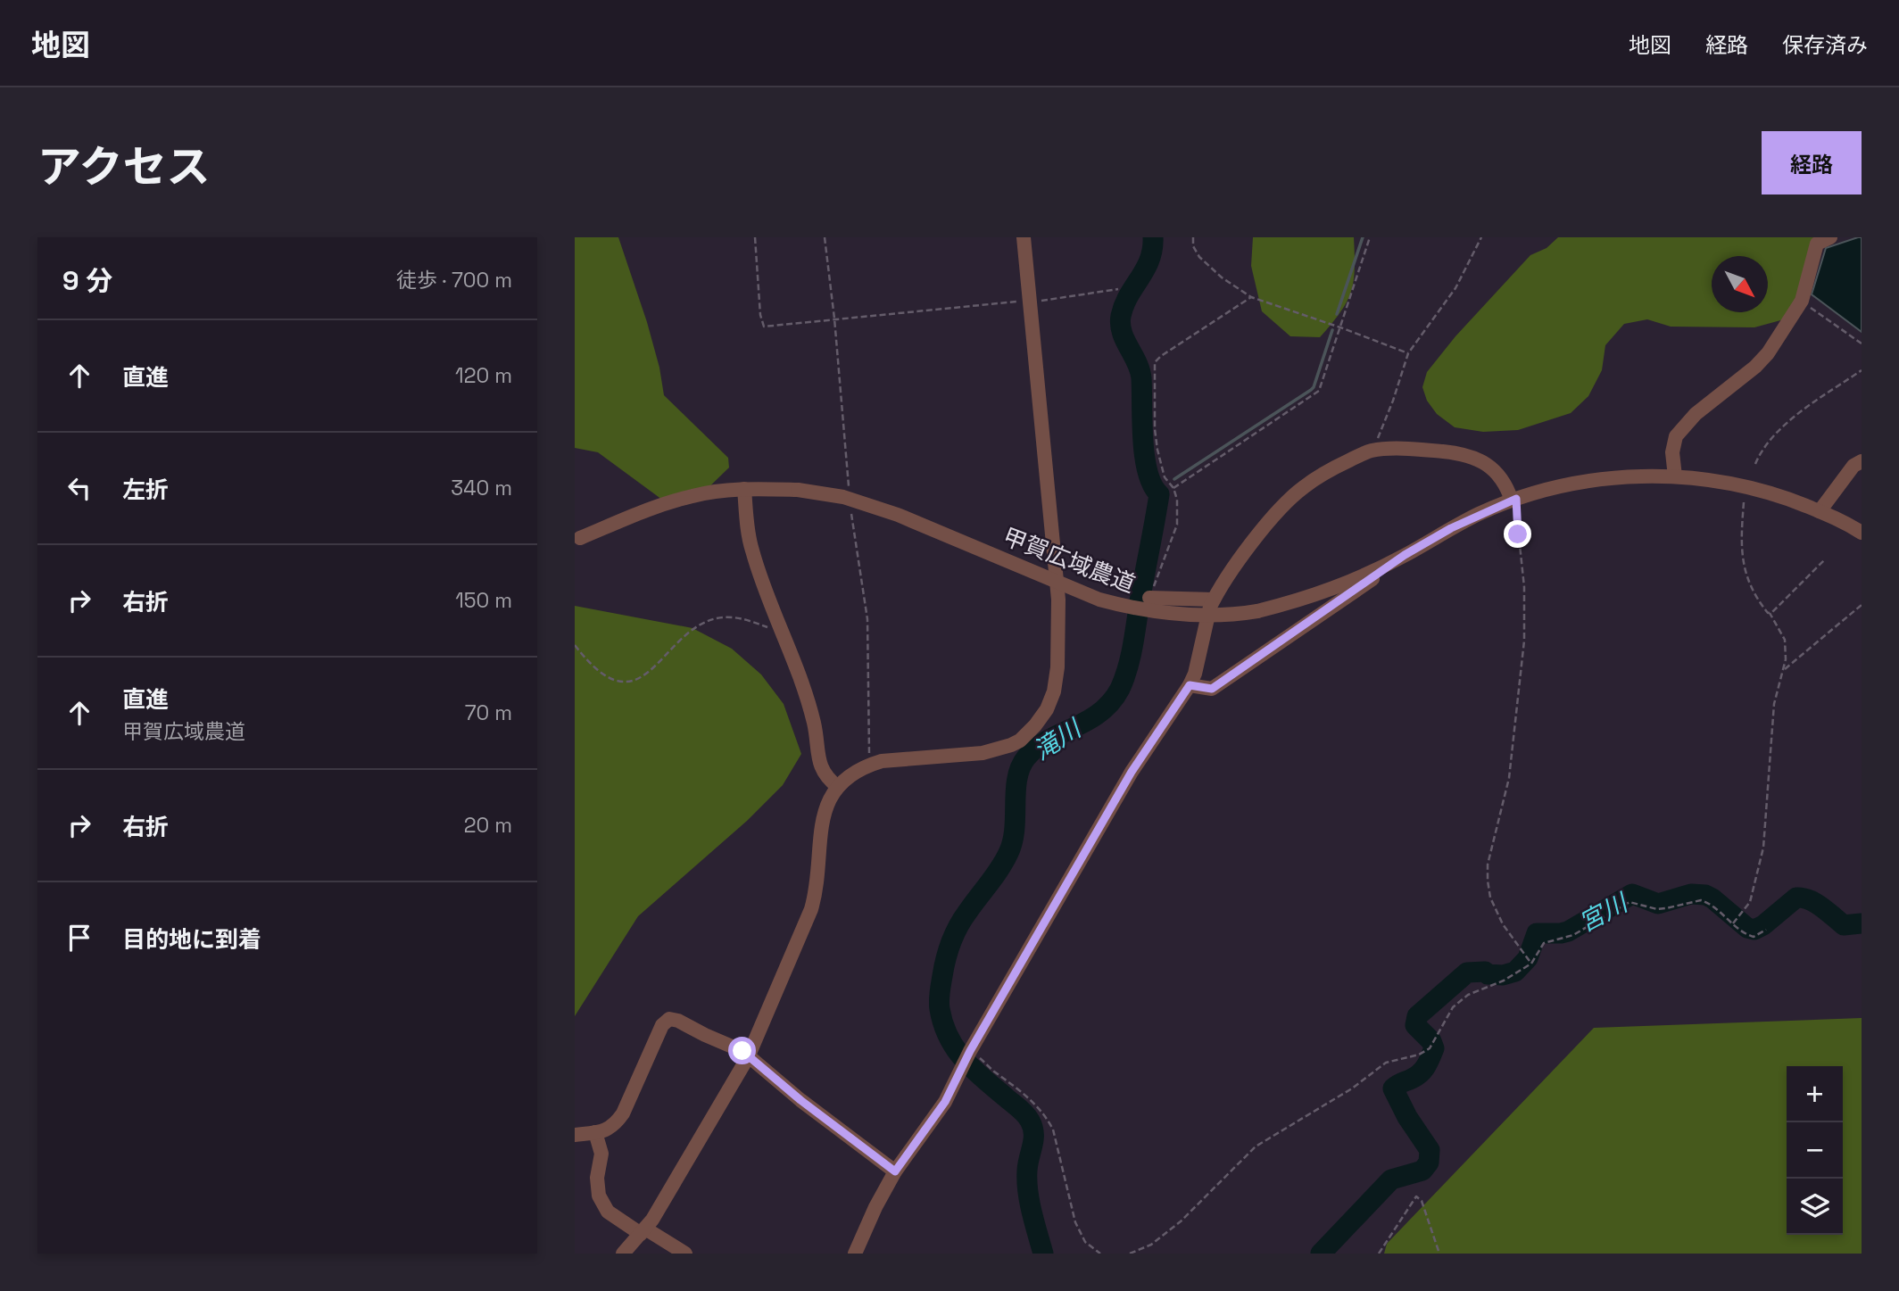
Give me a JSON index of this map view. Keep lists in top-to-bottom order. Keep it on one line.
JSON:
{"streets":{"street":["甲賀広域農道"]},"water":["滝川","宮川"],"north":"bottom right","page":{"header":"地図","nav":["地図","経路","保存済み"],"title":"アクセス","buttons":"経路","heading":["9 分","徒歩 · 700 m"],"list":[["直進","120 m"],["左折","340 m"],["右折","150 m"],["直進","甲賀広域農道","70 m"],["右折","20 m"],"目的地に到着"],"map_buttons":["+","−"]}}
